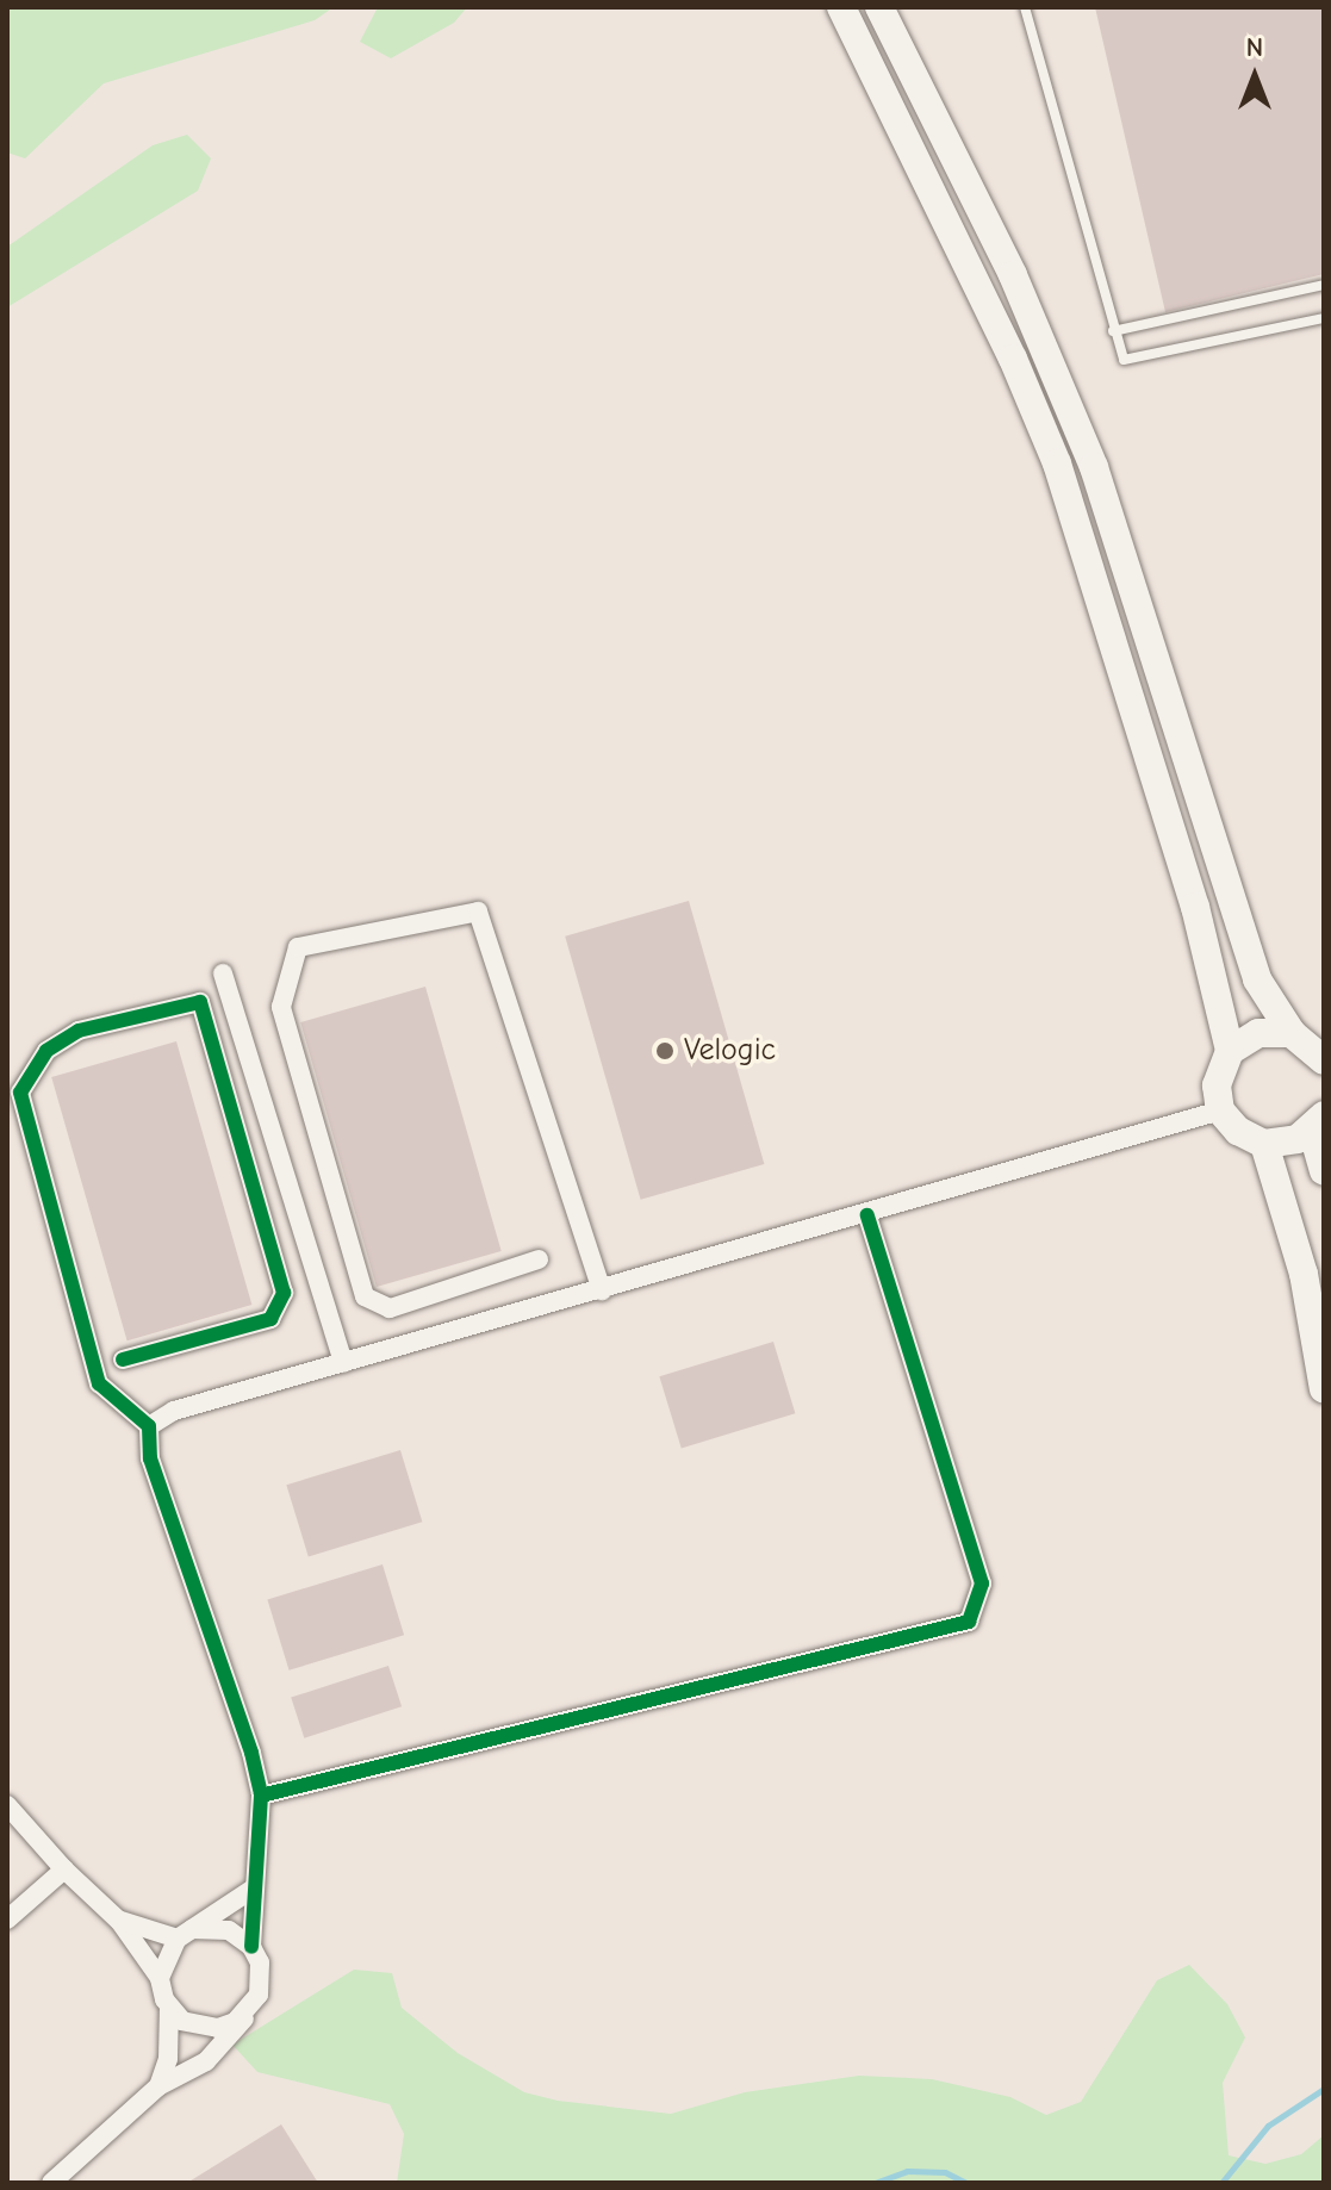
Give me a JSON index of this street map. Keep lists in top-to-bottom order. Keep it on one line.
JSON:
{"places":["Velogic"],"north":"top"}
